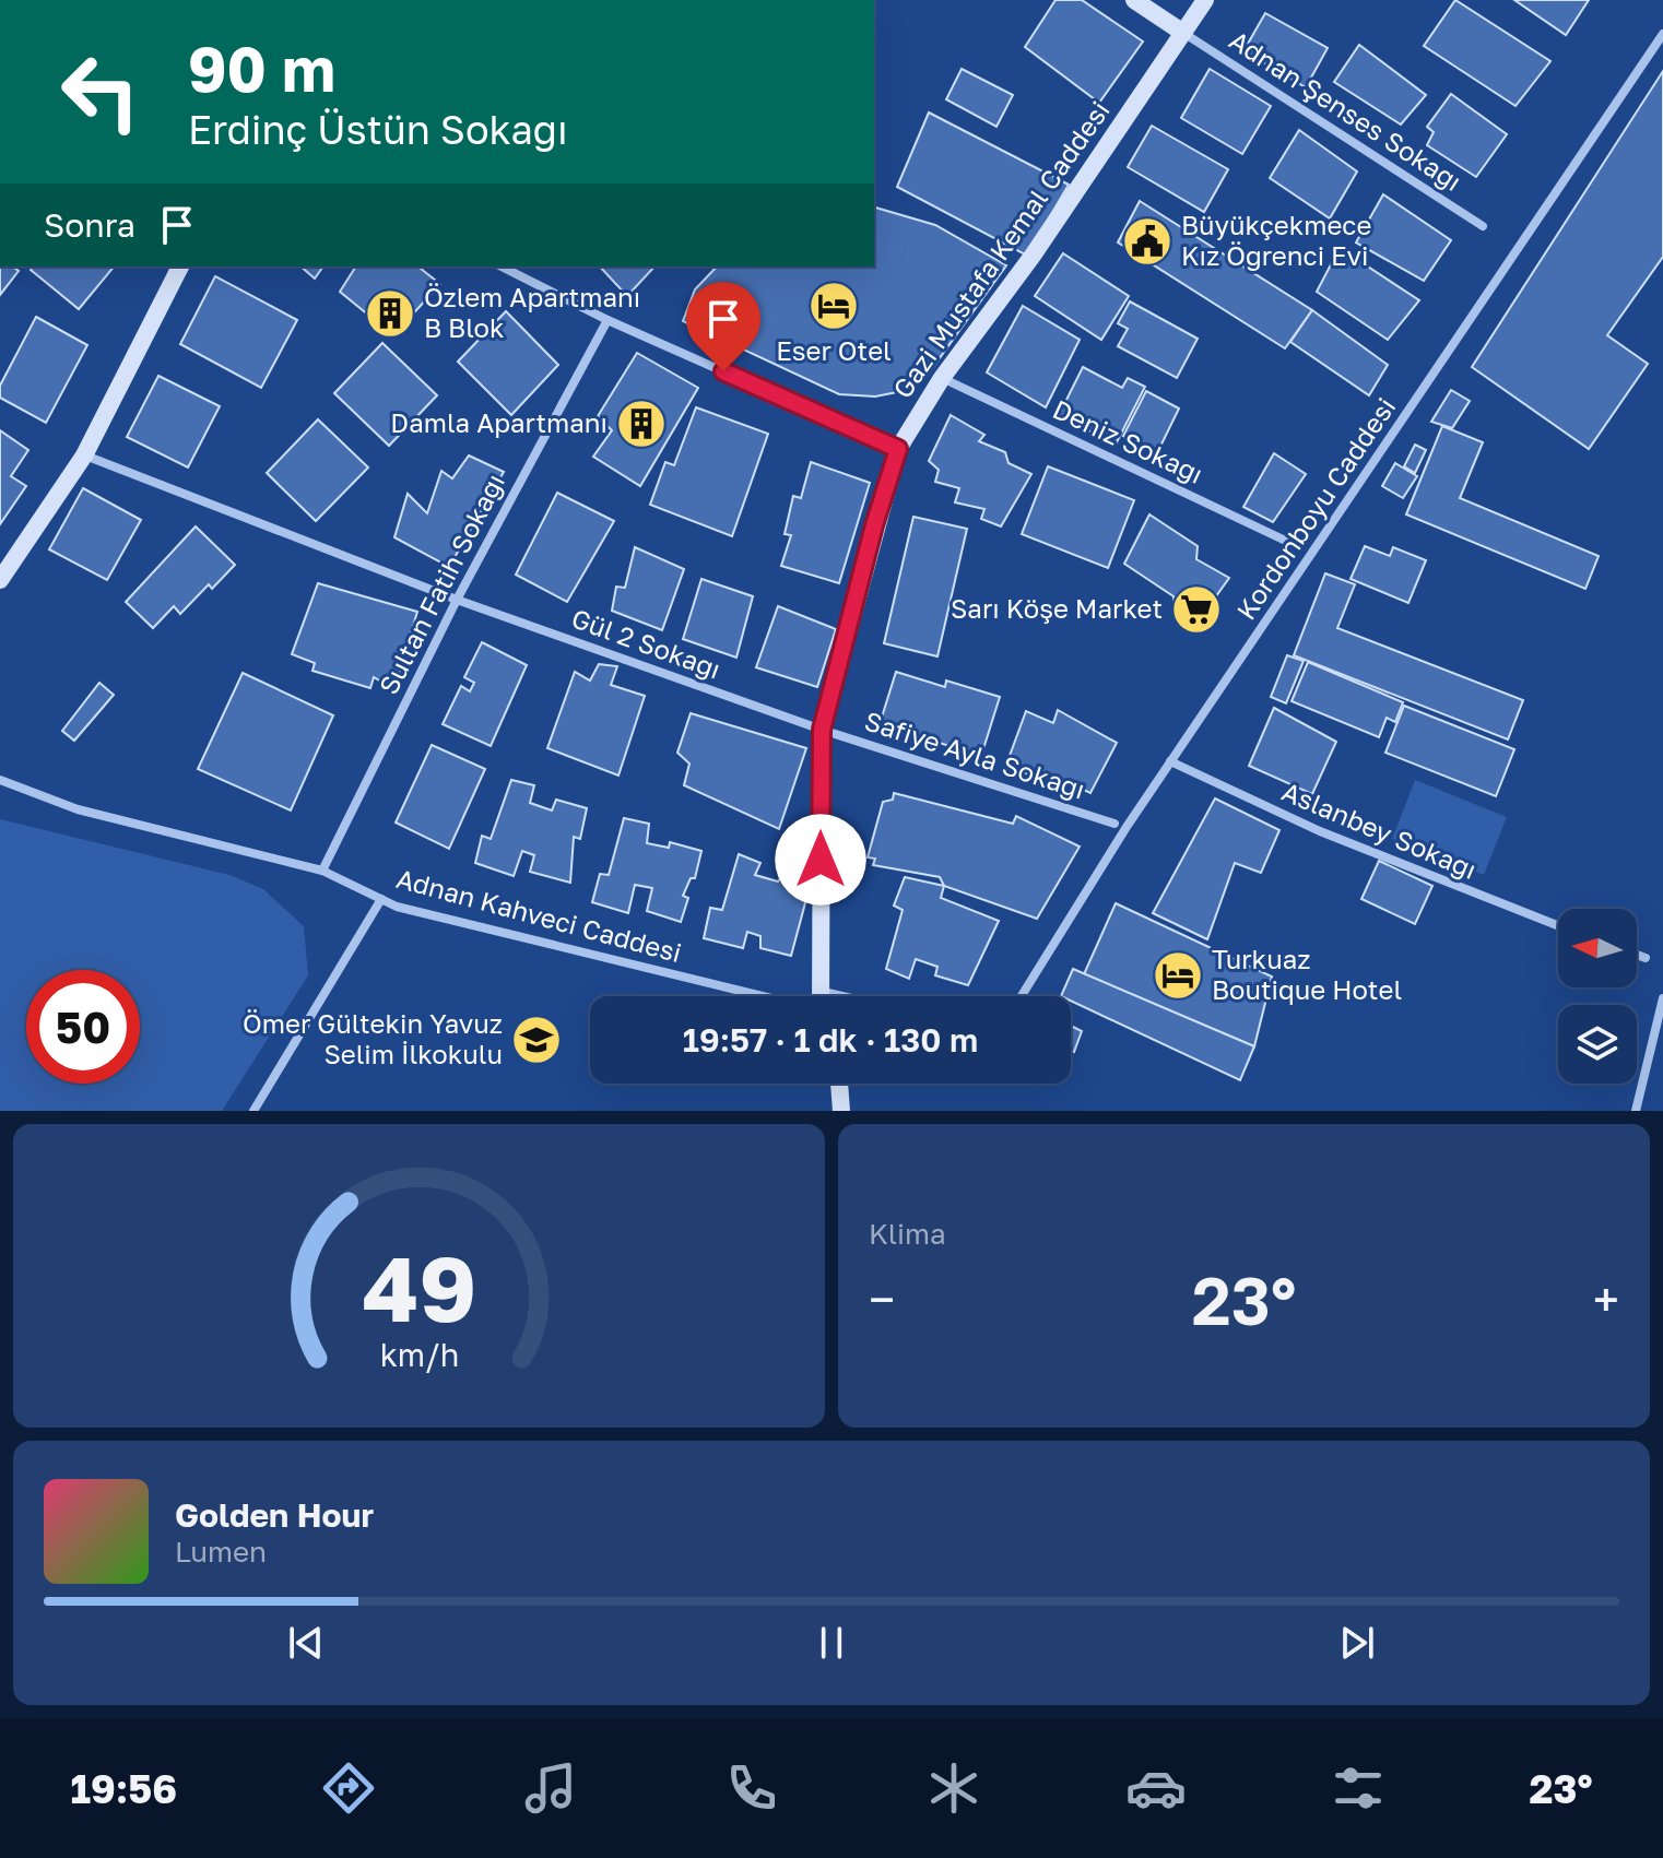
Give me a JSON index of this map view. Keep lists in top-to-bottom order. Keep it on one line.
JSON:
{"streets":{"main road":["Gazi Mustafa Kemal Caddesi"],"street":["Adnan Şenses Sokağı","Deniz Sokağı","Kordonboyu Caddesi","Sultan Fatih Sokağı","Gül 2 Sokağı","Safiye Ayla Sokağı","Aslanbey Sokağı","Adnan Kahveci Caddesi"]},"crossings":[["Adnan Şenses Sokağı","Gazi Mustafa Kemal Caddesi"],["Gazi Mustafa Kemal Caddesi","Deniz Sokağı"],["Gazi Mustafa Kemal Caddesi","Gül 2 Sokağı"],["Gazi Mustafa Kemal Caddesi","Safiye Ayla Sokağı"],["Kordonboyu Caddesi","Aslanbey Sokağı"],["Sultan Fatih Sokağı","Gül 2 Sokağı"],["Sultan Fatih Sokağı","Adnan Kahveci Caddesi"],["Gül 2 Sokağı","Safiye Ayla Sokağı"]],"places":{"public building":["Büyükçekmece Kız Öğrenci Evi"],"hotel":["Eser Otel","Turkuaz Boutique Hotel"],"building":["Özlem Apartmanı B Blok","Damla Apartmanı"],"supermarket":["Sarı Köşe Market"],"school or university":["Ömer Gültekin Yavuz Selim İlkokulu"]},"north":"left","page":{"turn":["90 m","Erdinç Üstün Sokağı"],"then":"Sonra","limit":"50","trip":"19:57 · 1 dk · 130 m","tile":"Klima","heat":["−","23°","+"],"song":["Golden Hour","Lumen"],"tabs":["19:56","23°"],"gauge":["49","km/h"]}}
